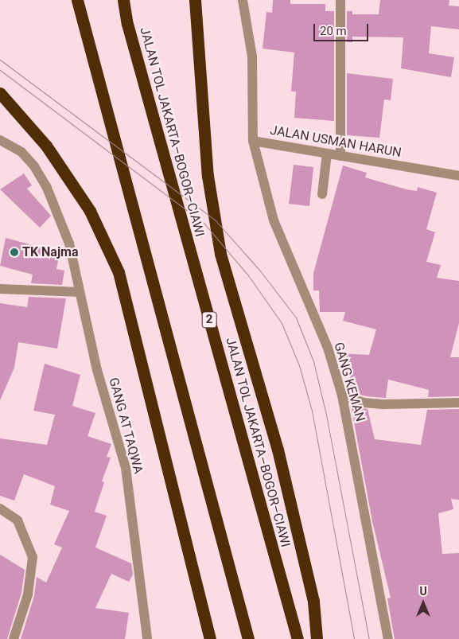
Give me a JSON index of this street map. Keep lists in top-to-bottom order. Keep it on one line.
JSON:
{"streets":{"highway":["JALAN TOL JAKARTA–BOGOR–CIAWI","2"],"street":["JALAN USMAN HARUN","GANG KEMAN","GANG AT TAQWA"]},"crossings":[["JALAN USMAN HARUN","GANG KEMAN"]],"places":["TK Najma"],"scale_bar":"20 m","north":"top"}
